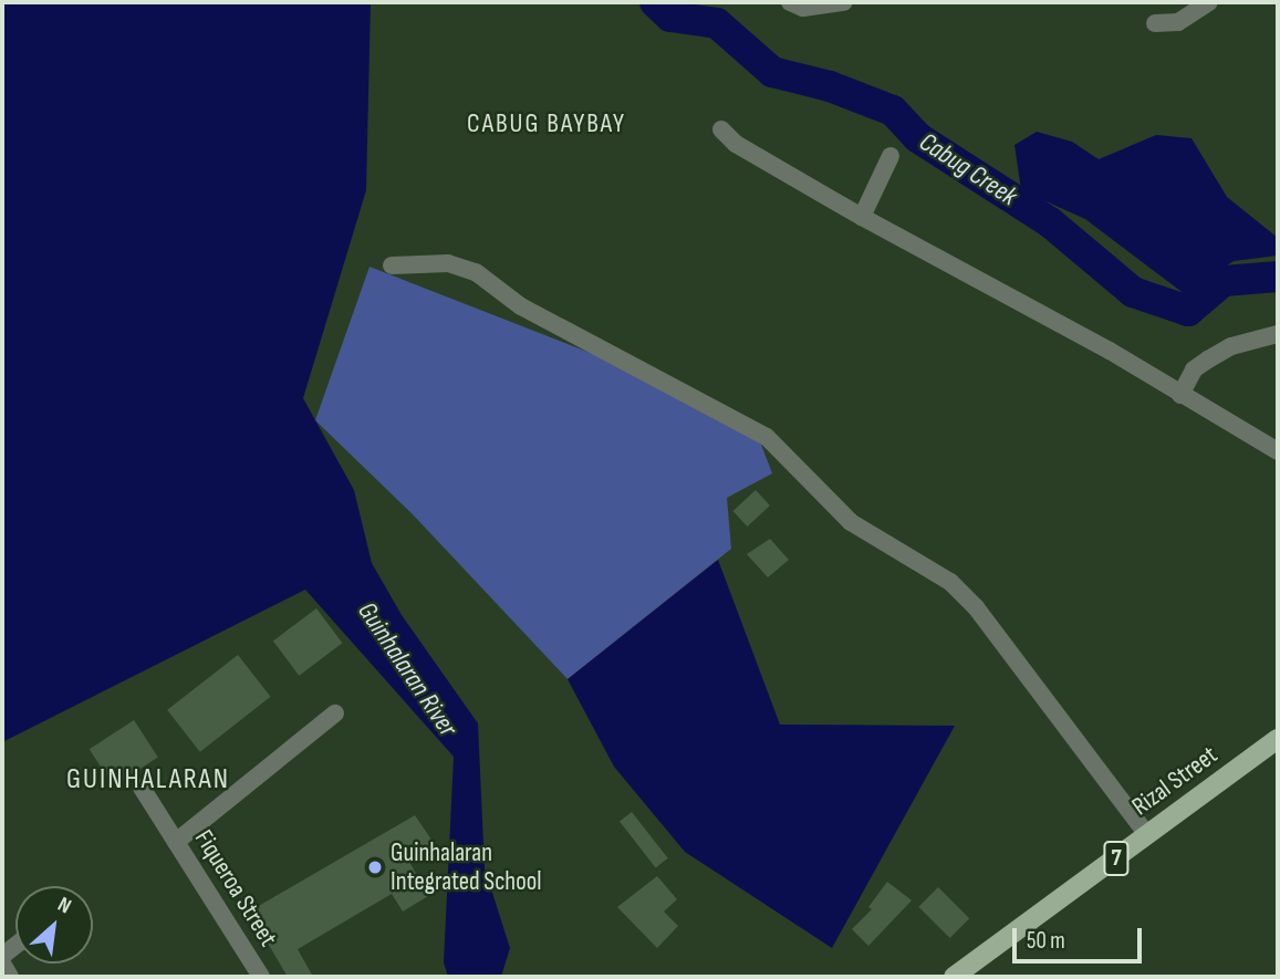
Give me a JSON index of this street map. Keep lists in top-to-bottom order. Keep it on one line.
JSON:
{"streets":{"main road":["Rizal Street","7"],"street":["Fiqueroa Street"]},"districts":["CABUG BAYBAY","GUINHALARAN"],"water":["Cabug Creek","Guinhalaran River"],"places":["Guinhalaran Integrated School"],"scale_bar":"50 m","north":"top right"}
